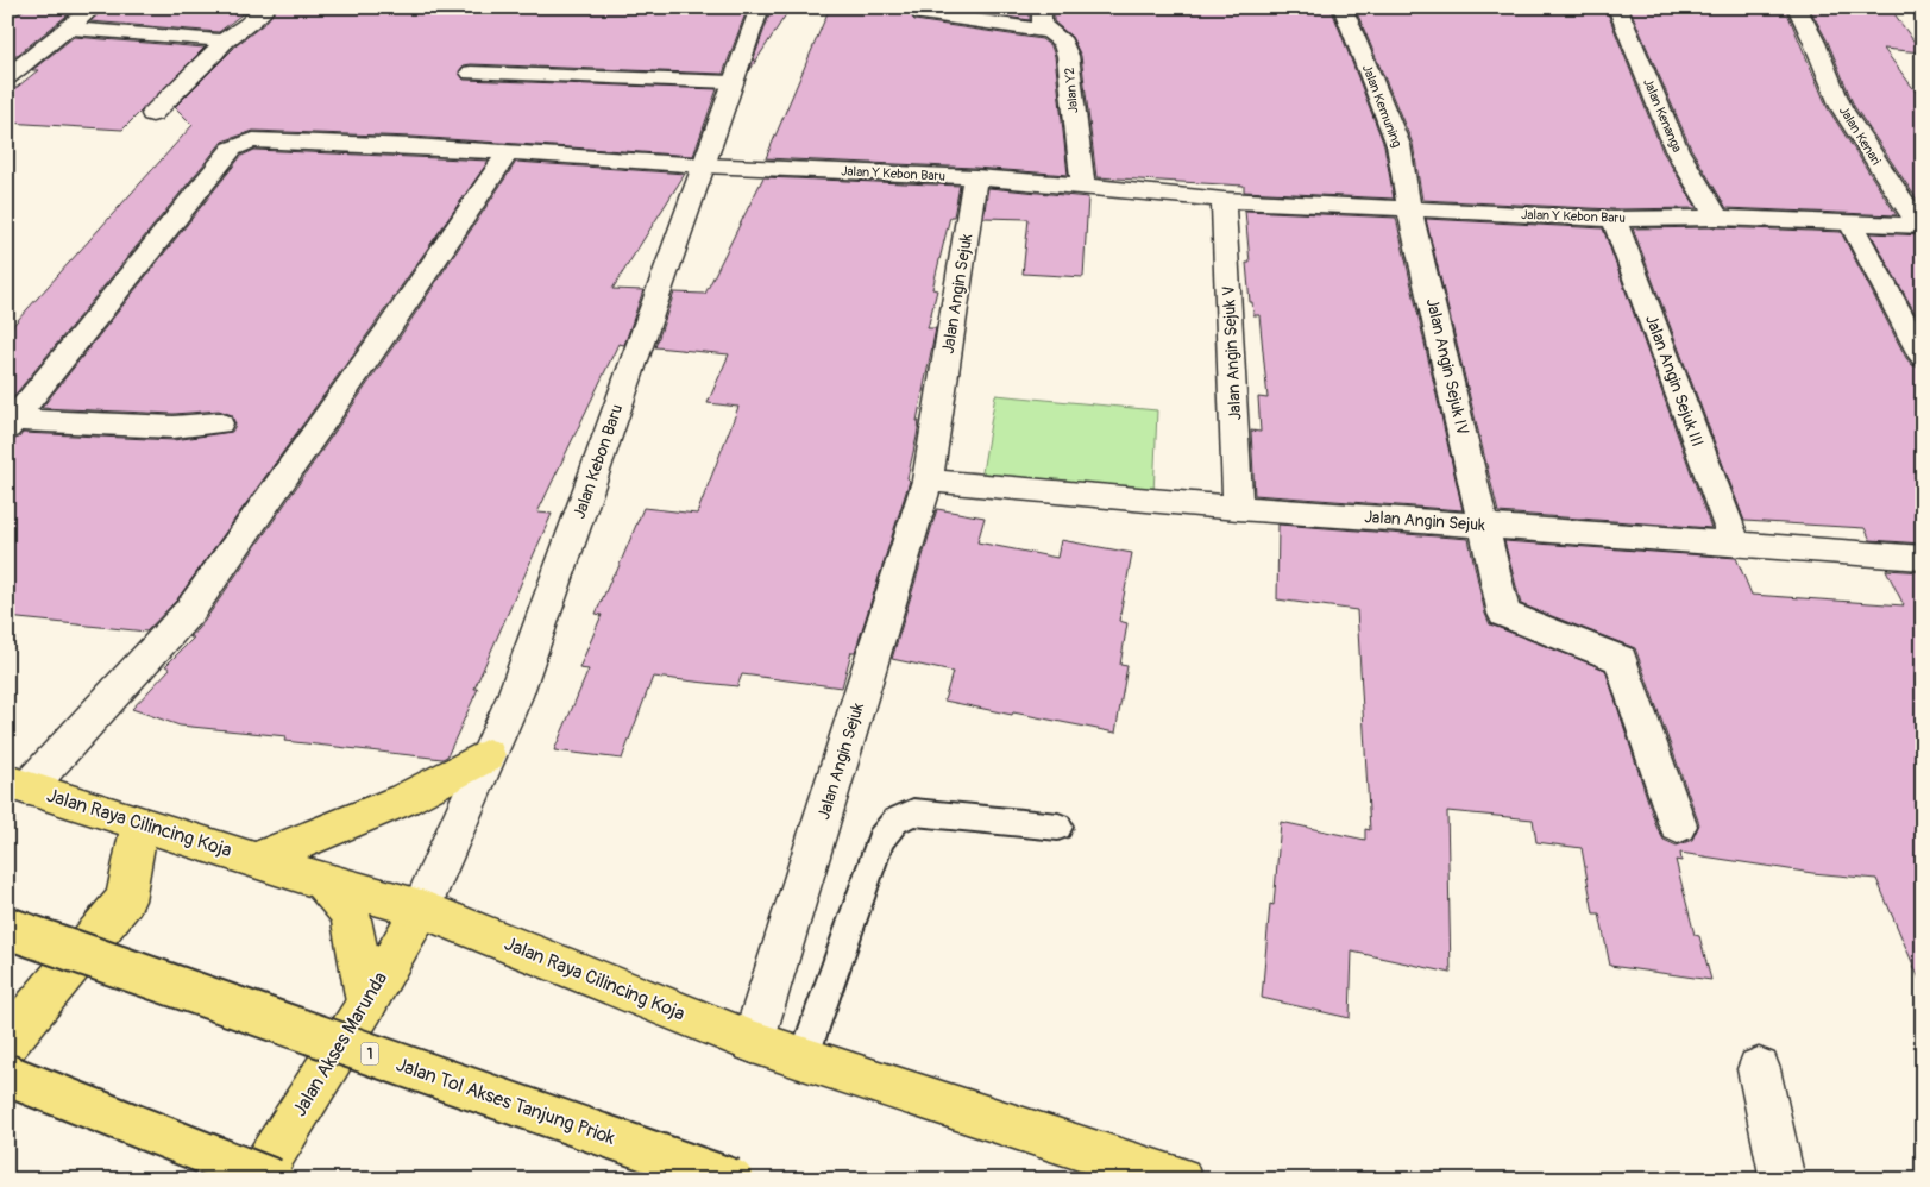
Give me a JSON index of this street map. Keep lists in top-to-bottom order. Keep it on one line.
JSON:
{"streets":{"main road":["Jalan Raya Cilincing Koja","Jalan Akses Marunda","1","Jalan Tol Akses Tanjung Priok"],"street":["Jalan Y2","Jalan Kemuning","Jalan Kenanga","Jalan Kenari","Jalan Y Kebon Baru","Jalan Angin Sejuk","Jalan Angin Sejuk V","Jalan Angin Sejuk IV","Jalan Angin Sejuk III","Jalan Kebon Baru"]},"crossings":[["Jalan Y2","Jalan Y Kebon Baru"],["Jalan Kemuning","Jalan Y Kebon Baru"],["Jalan Kemuning","Jalan Angin Sejuk IV"],["Jalan Kenanga","Jalan Y Kebon Baru"],["Jalan Kenari","Jalan Y Kebon Baru"],["Jalan Y Kebon Baru","Jalan Angin Sejuk"],["Jalan Y Kebon Baru","Jalan Angin Sejuk V"],["Jalan Y Kebon Baru","Jalan Angin Sejuk IV"],["Jalan Y Kebon Baru","Jalan Angin Sejuk III"],["Jalan Y Kebon Baru","Jalan Kebon Baru"],["Jalan Angin Sejuk","Jalan Angin Sejuk V"],["Jalan Angin Sejuk","Jalan Angin Sejuk IV"],["Jalan Angin Sejuk","Jalan Angin Sejuk III"],["Jalan Angin Sejuk","Jalan Raya Cilincing Koja"],["Jalan Kebon Baru","Jalan Raya Cilincing Koja"],["Jalan Kebon Baru","Jalan Akses Marunda"],["Jalan Raya Cilincing Koja","Jalan Akses Marunda"]]}
